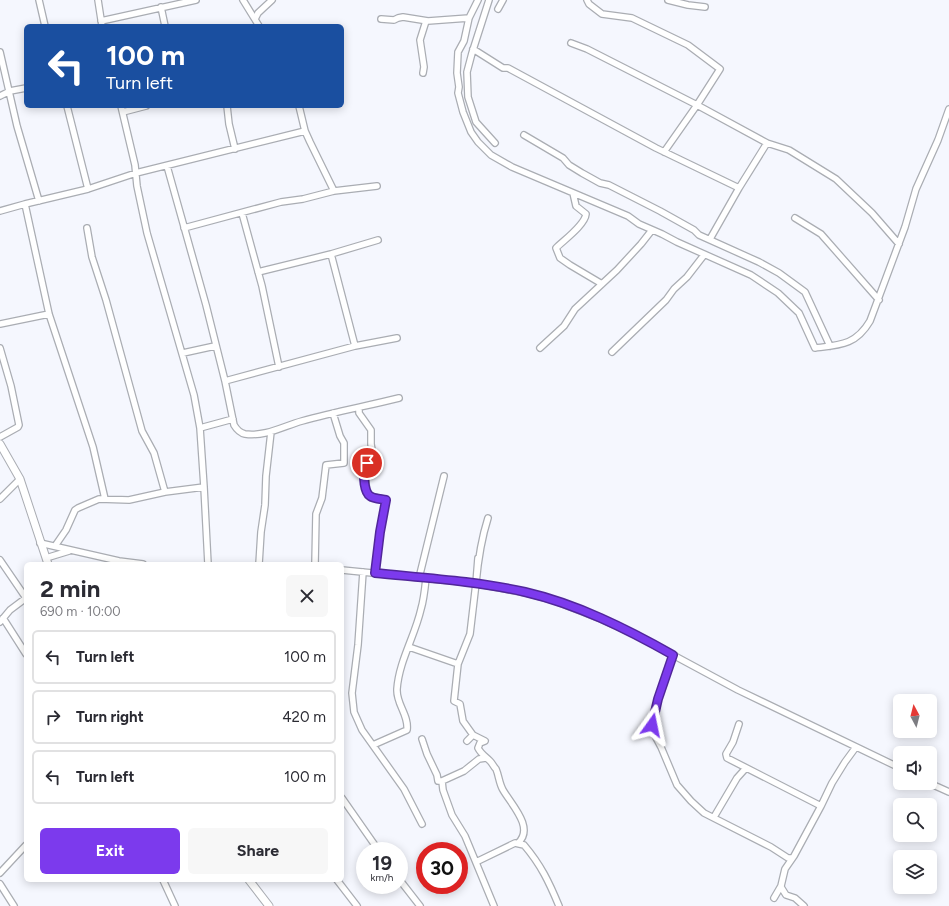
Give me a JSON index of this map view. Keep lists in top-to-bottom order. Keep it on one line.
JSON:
{"north":"top","page":{"turn":["100 m","Turn left"],"heading":["2 min","690 m · 10:00"],"list":[{"name":"Turn left","value":"100 m"},{"name":"Turn right","value":"420 m"},{"name":"Turn left","value":"100 m"}],"buttons":["Exit","Share"],"speed":"19 km/h","limit":"30"}}
